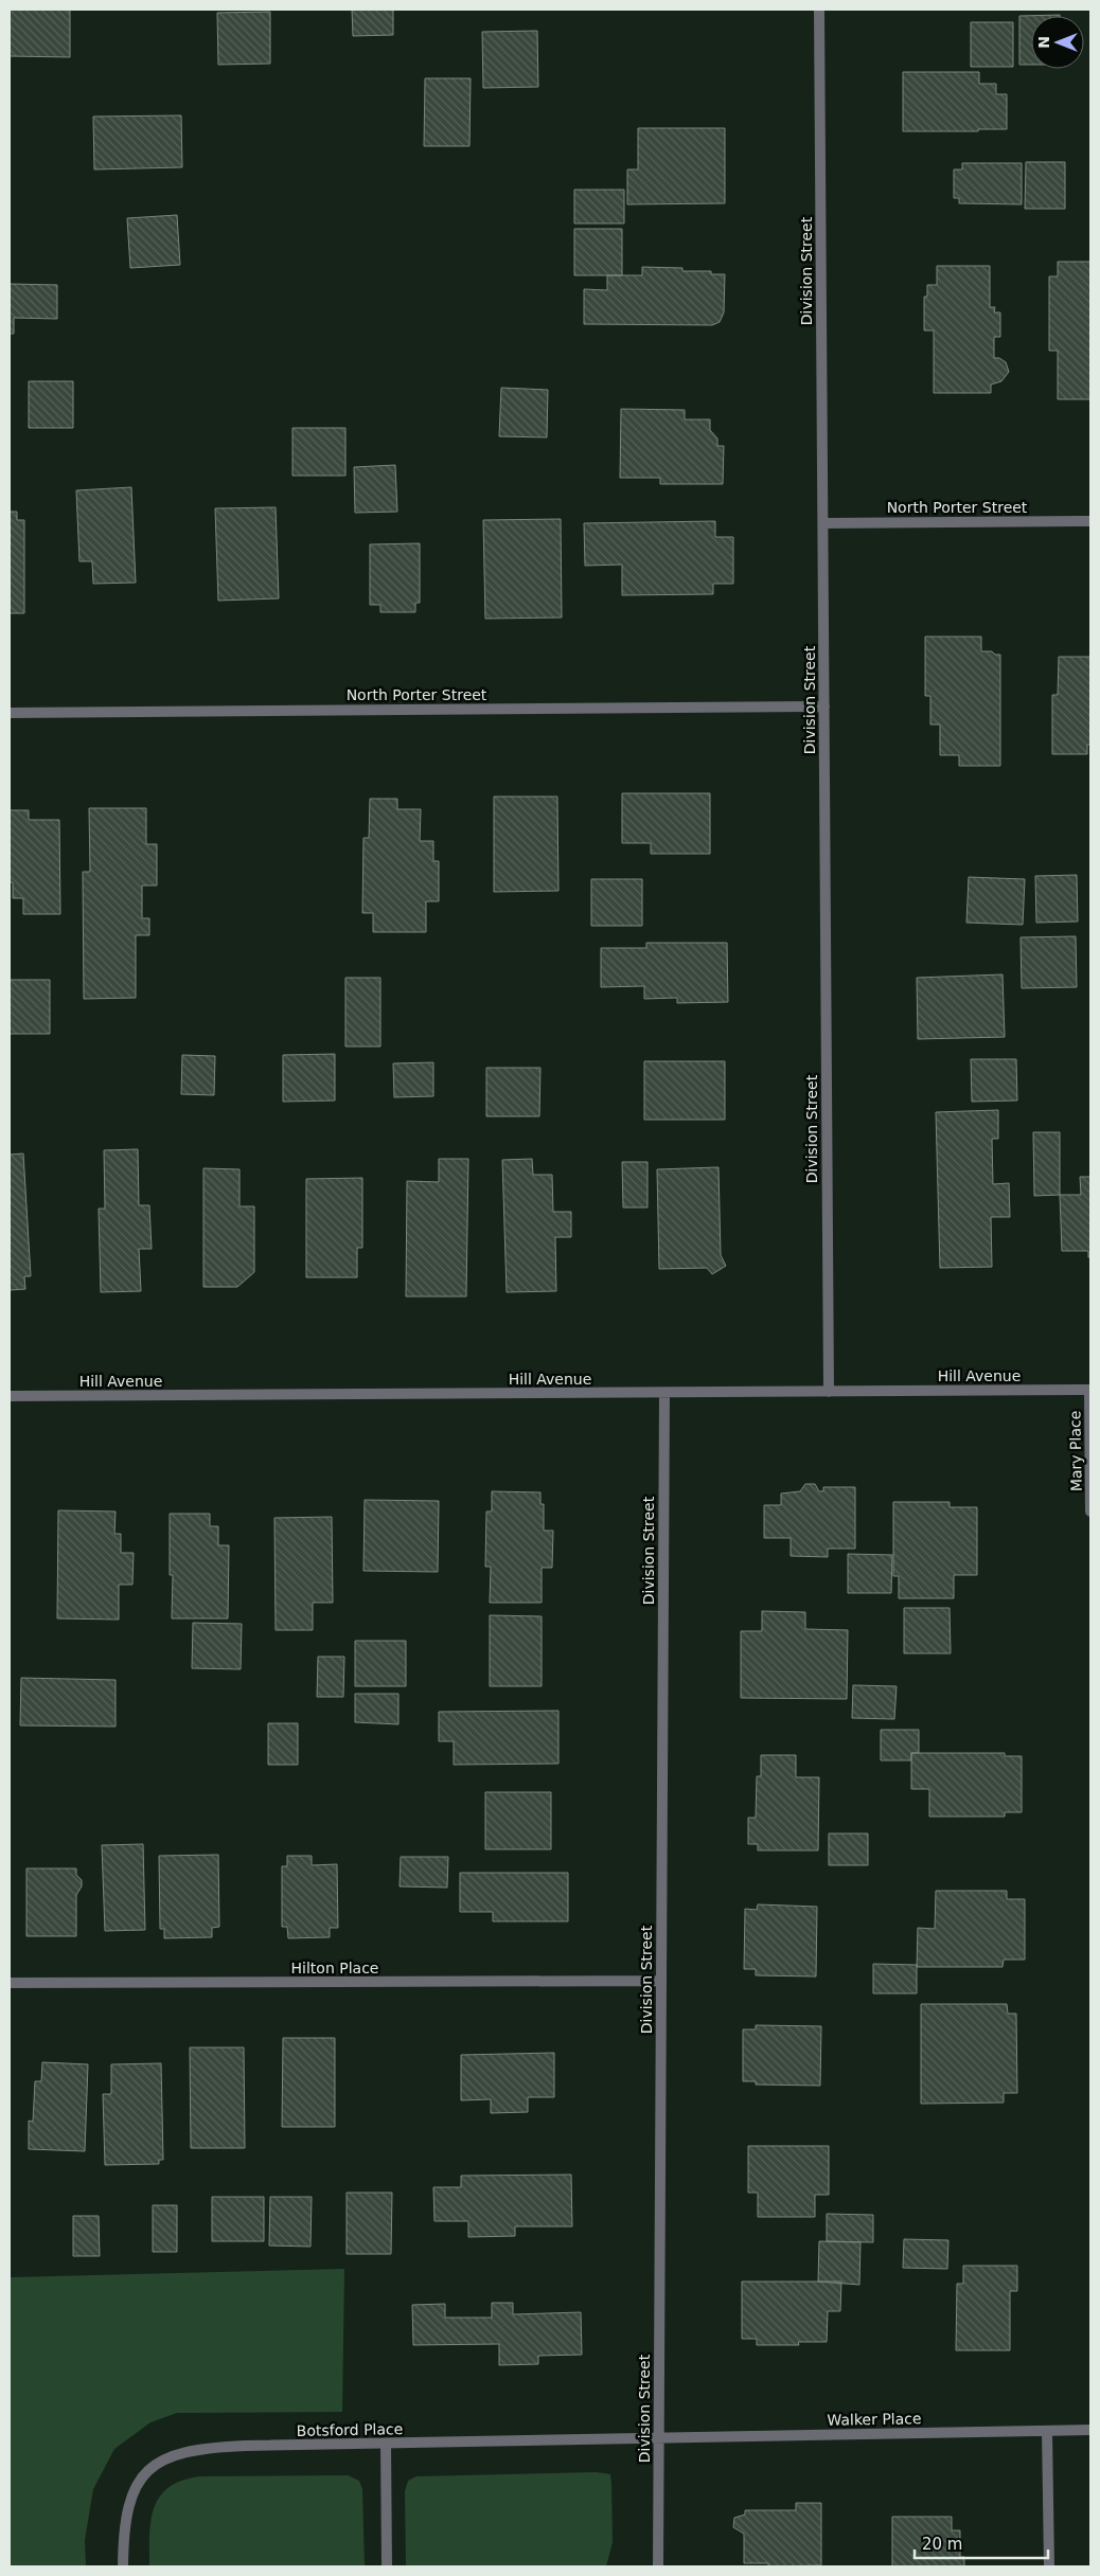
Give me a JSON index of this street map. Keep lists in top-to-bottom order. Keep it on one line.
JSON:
{"streets":{"street":["Division Street","North Porter Street","Hill Avenue","Mary Place","Hilton Place","Walker Place","Botsford Place"]},"crossings":[["Division Street","North Porter Street"],["Division Street","Hill Avenue"],["Division Street","Hilton Place"],["Division Street","Walker Place"],["Division Street","Botsford Place"],["Hill Avenue","Mary Place"],["Walker Place","Botsford Place"]],"scale_bar":"20 m","north":"left"}
